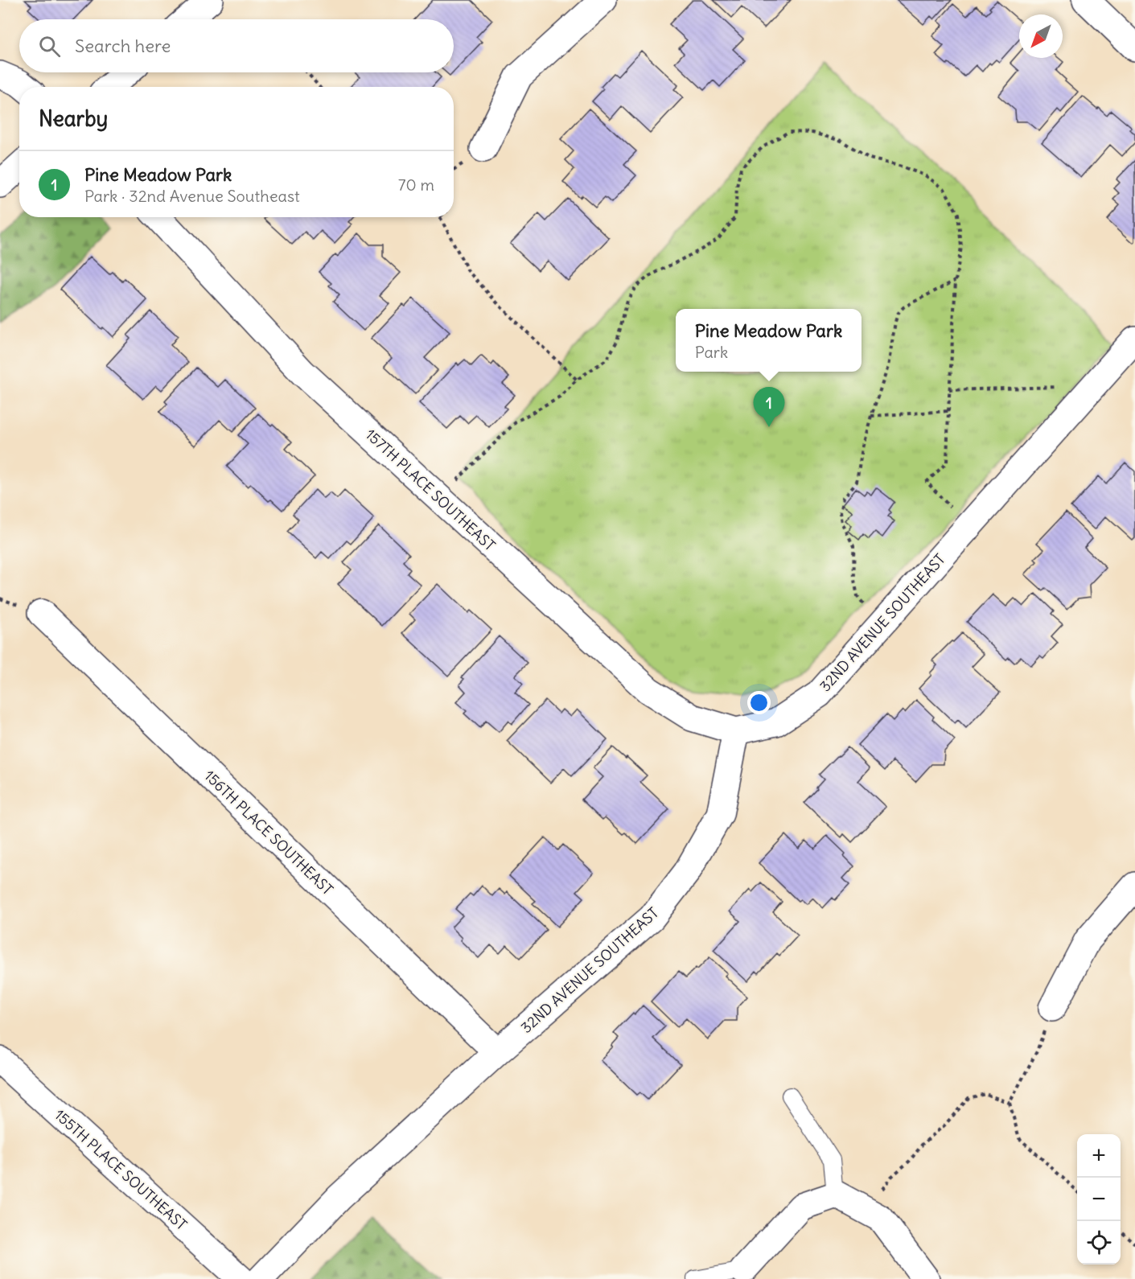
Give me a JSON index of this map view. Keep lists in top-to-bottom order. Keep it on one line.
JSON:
{"streets":{"street":["157TH PLACE SOUTHEAST","32ND AVENUE SOUTHEAST","156TH PLACE SOUTHEAST","155TH PLACE SOUTHEAST"]},"crossings":[["157TH PLACE SOUTHEAST","32ND AVENUE SOUTHEAST"],["32ND AVENUE SOUTHEAST","156TH PLACE SOUTHEAST"]],"north":"bottom left","page":{"search":"Search here","heading":"Nearby","list":[{"mark":"1","name":"Pine Meadow Park","note":"Park · 32nd Avenue Southeast","value":"70 m"}],"popup":["Pine Meadow Park","Park"],"pins":"1","map_buttons":["+","−"]}}
